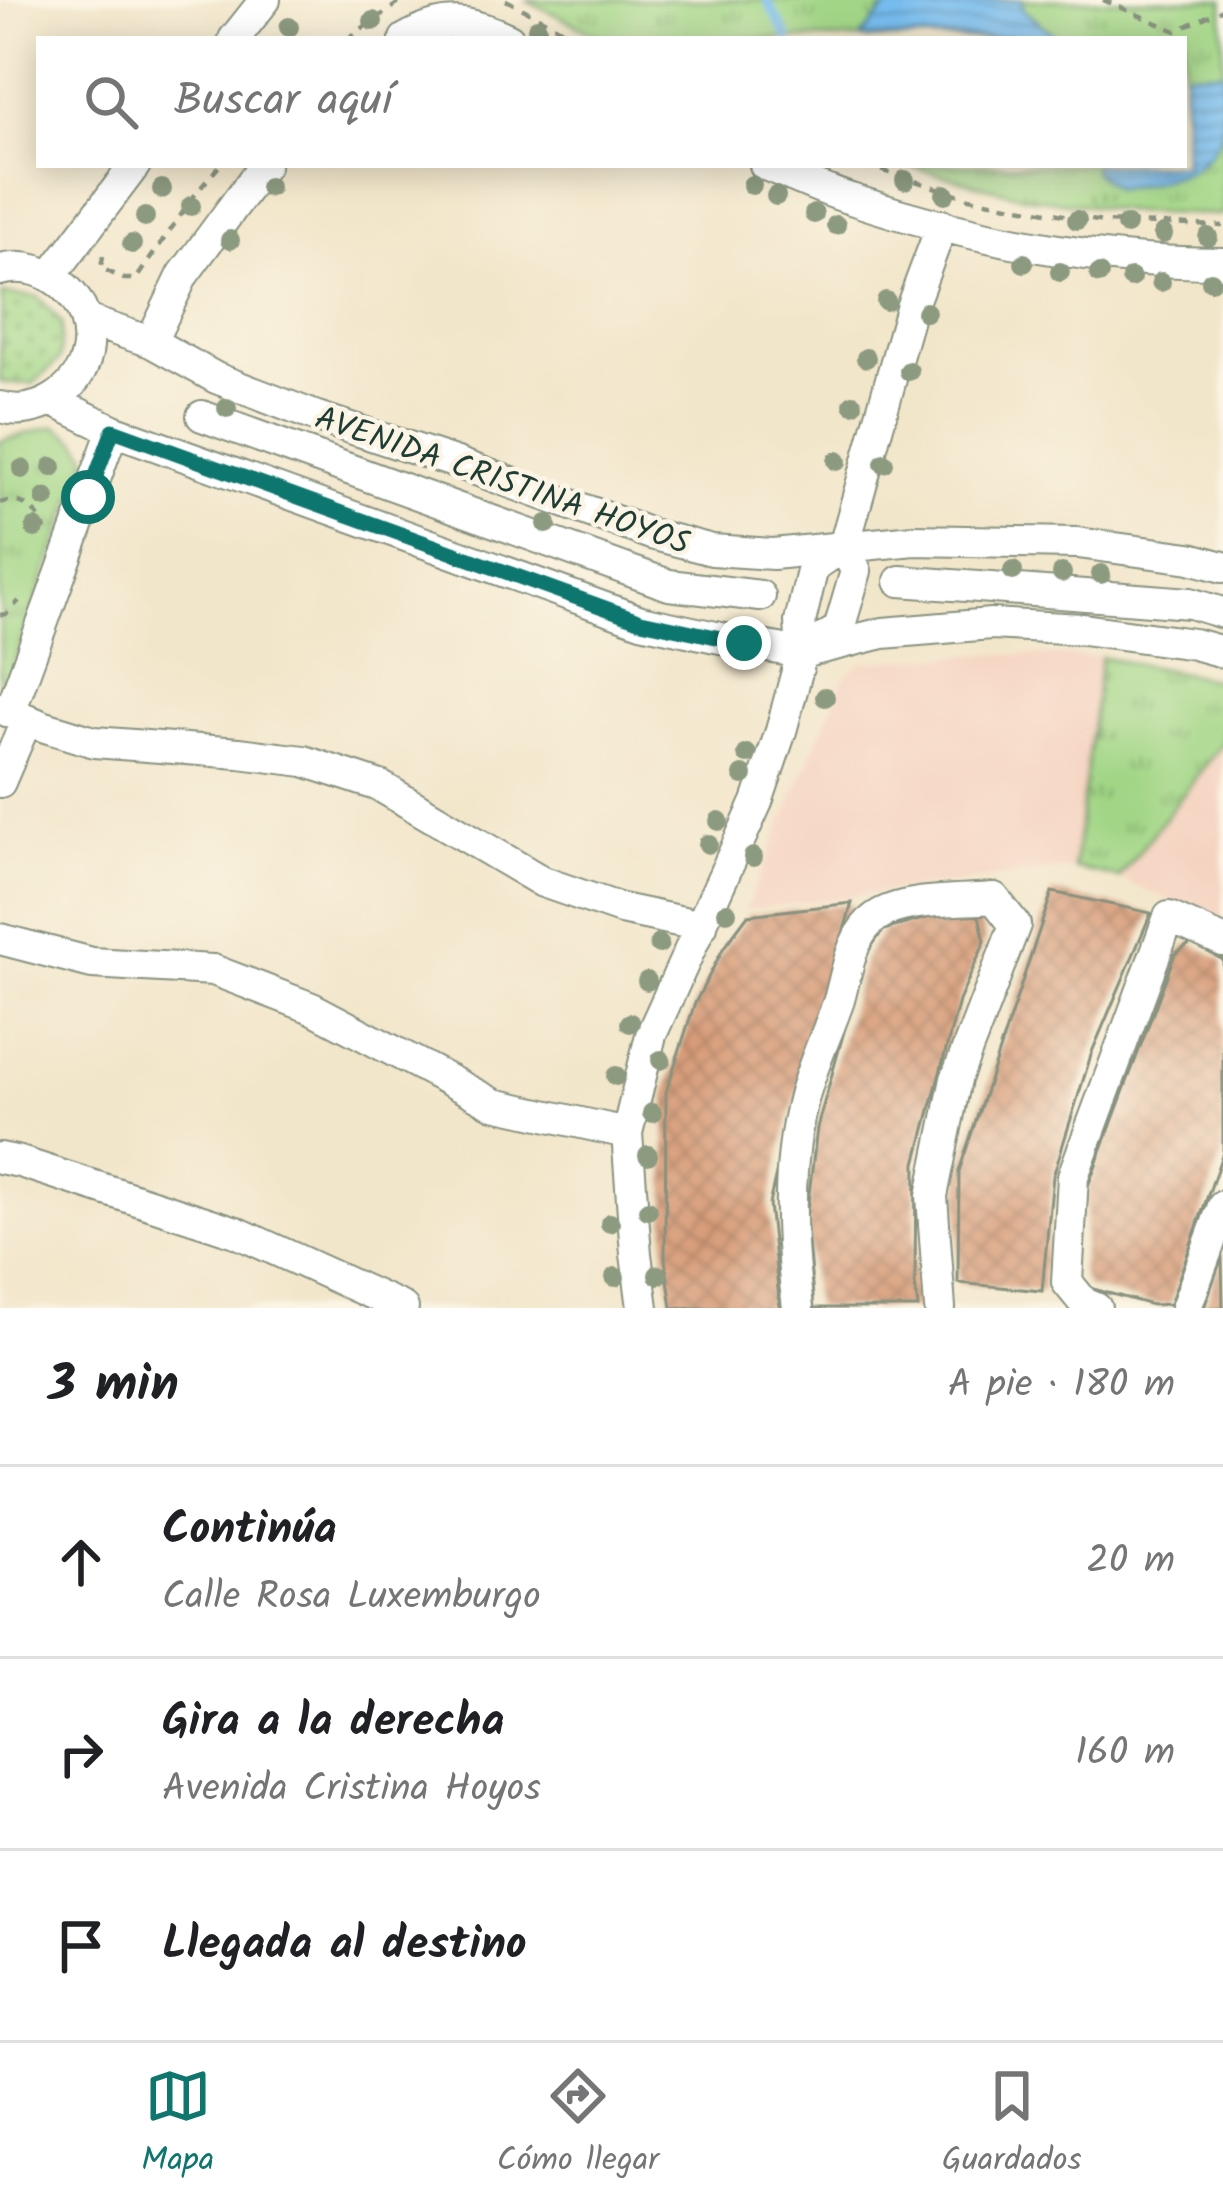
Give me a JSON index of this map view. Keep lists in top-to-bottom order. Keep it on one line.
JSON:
{"streets":{"street":["AVENIDA CRISTINA HOYOS"]},"page":{"search":"Buscar aquí","heading":["3 min","A pie · 180 m"],"list":[["Continúa","Calle Rosa Luxemburgo","20 m"],["Gira a la derecha","Avenida Cristina Hoyos","160 m"],"Llegada al destino"],"nav":["Mapa","Cómo llegar","Guardados"]}}
